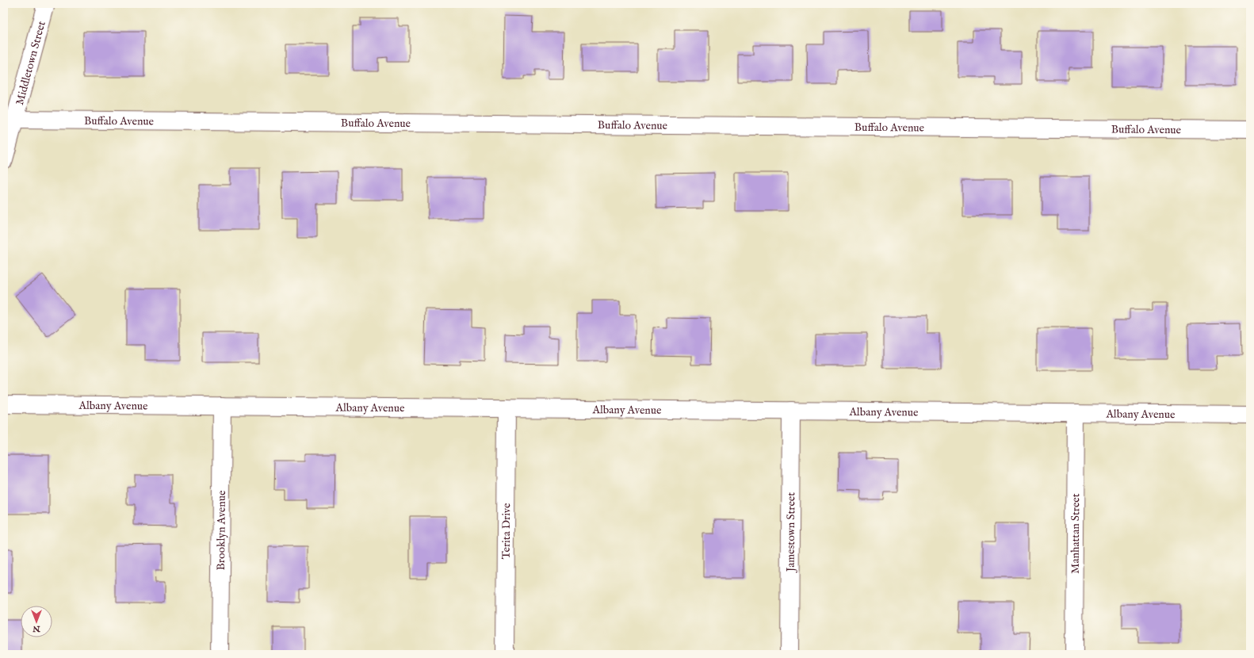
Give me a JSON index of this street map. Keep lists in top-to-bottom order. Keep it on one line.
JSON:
{"streets":{"street":["Middletown Street","Buffalo Avenue","Albany Avenue","Brooklyn Avenue","Terita Drive","Jamestown Street","Manhattan Street"]},"crossings":[["Middletown Street","Buffalo Avenue"],["Albany Avenue","Brooklyn Avenue"],["Albany Avenue","Terita Drive"],["Albany Avenue","Jamestown Street"],["Albany Avenue","Manhattan Street"]],"north":"bottom"}
